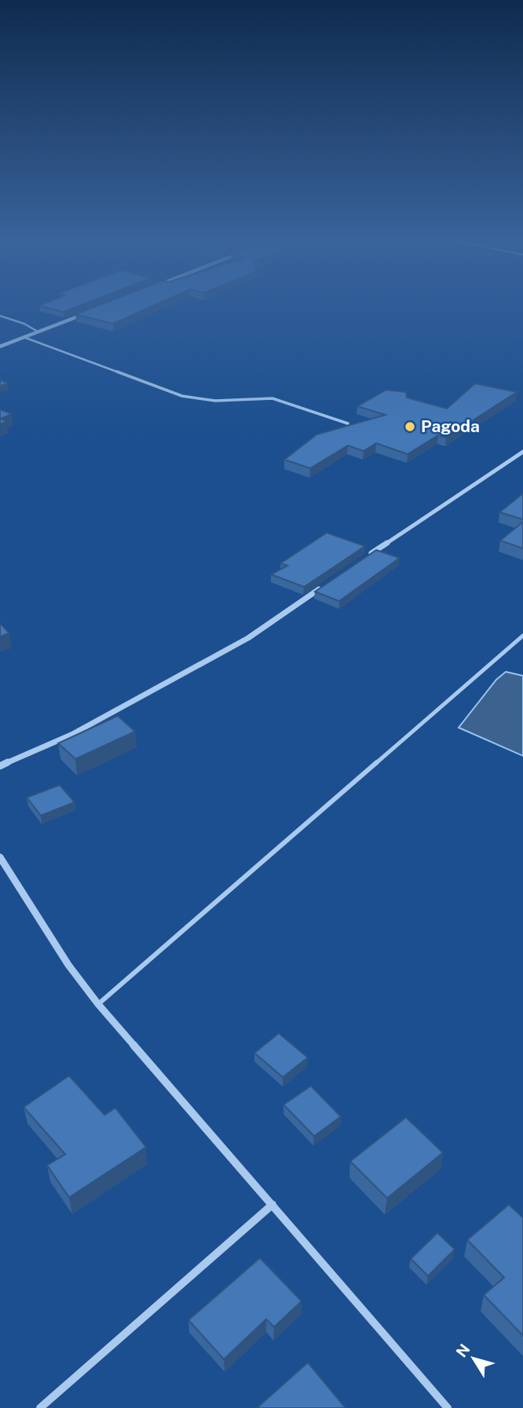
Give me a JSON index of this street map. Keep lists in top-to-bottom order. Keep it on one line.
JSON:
{"places":["Pagoda"],"north":"top left"}
